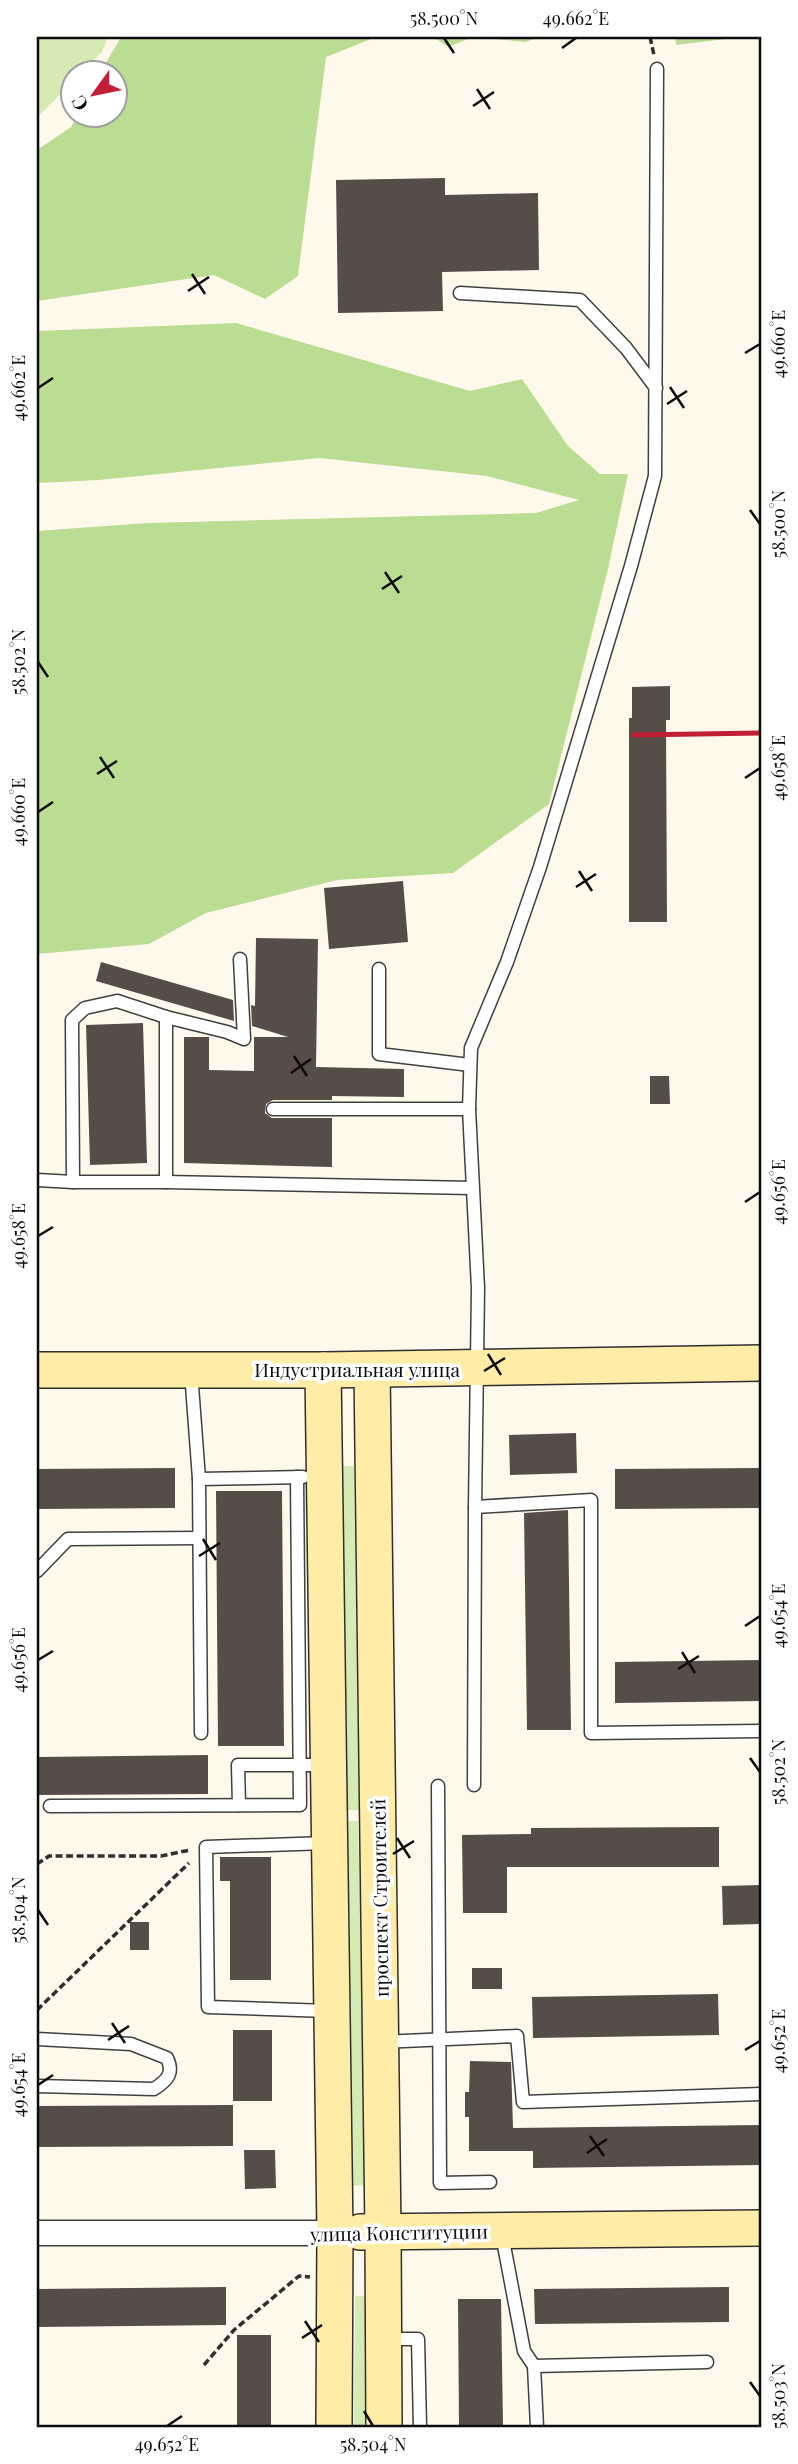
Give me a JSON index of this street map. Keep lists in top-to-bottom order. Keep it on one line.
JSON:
{"streets":{"street":["Индустриальная улица","проспект Строителей","улица Конституции"]},"crossings":[["Индустриальная улица","проспект Строителей"],["проспект Строителей","улица Конституции"]],"north":"bottom left","coordinates":["58.500°N","49.662°E","49.660°E","58.502°N","49.658°E","49.656°E","49.654°E","58.504°N","49.652°E","58.503°N"]}
